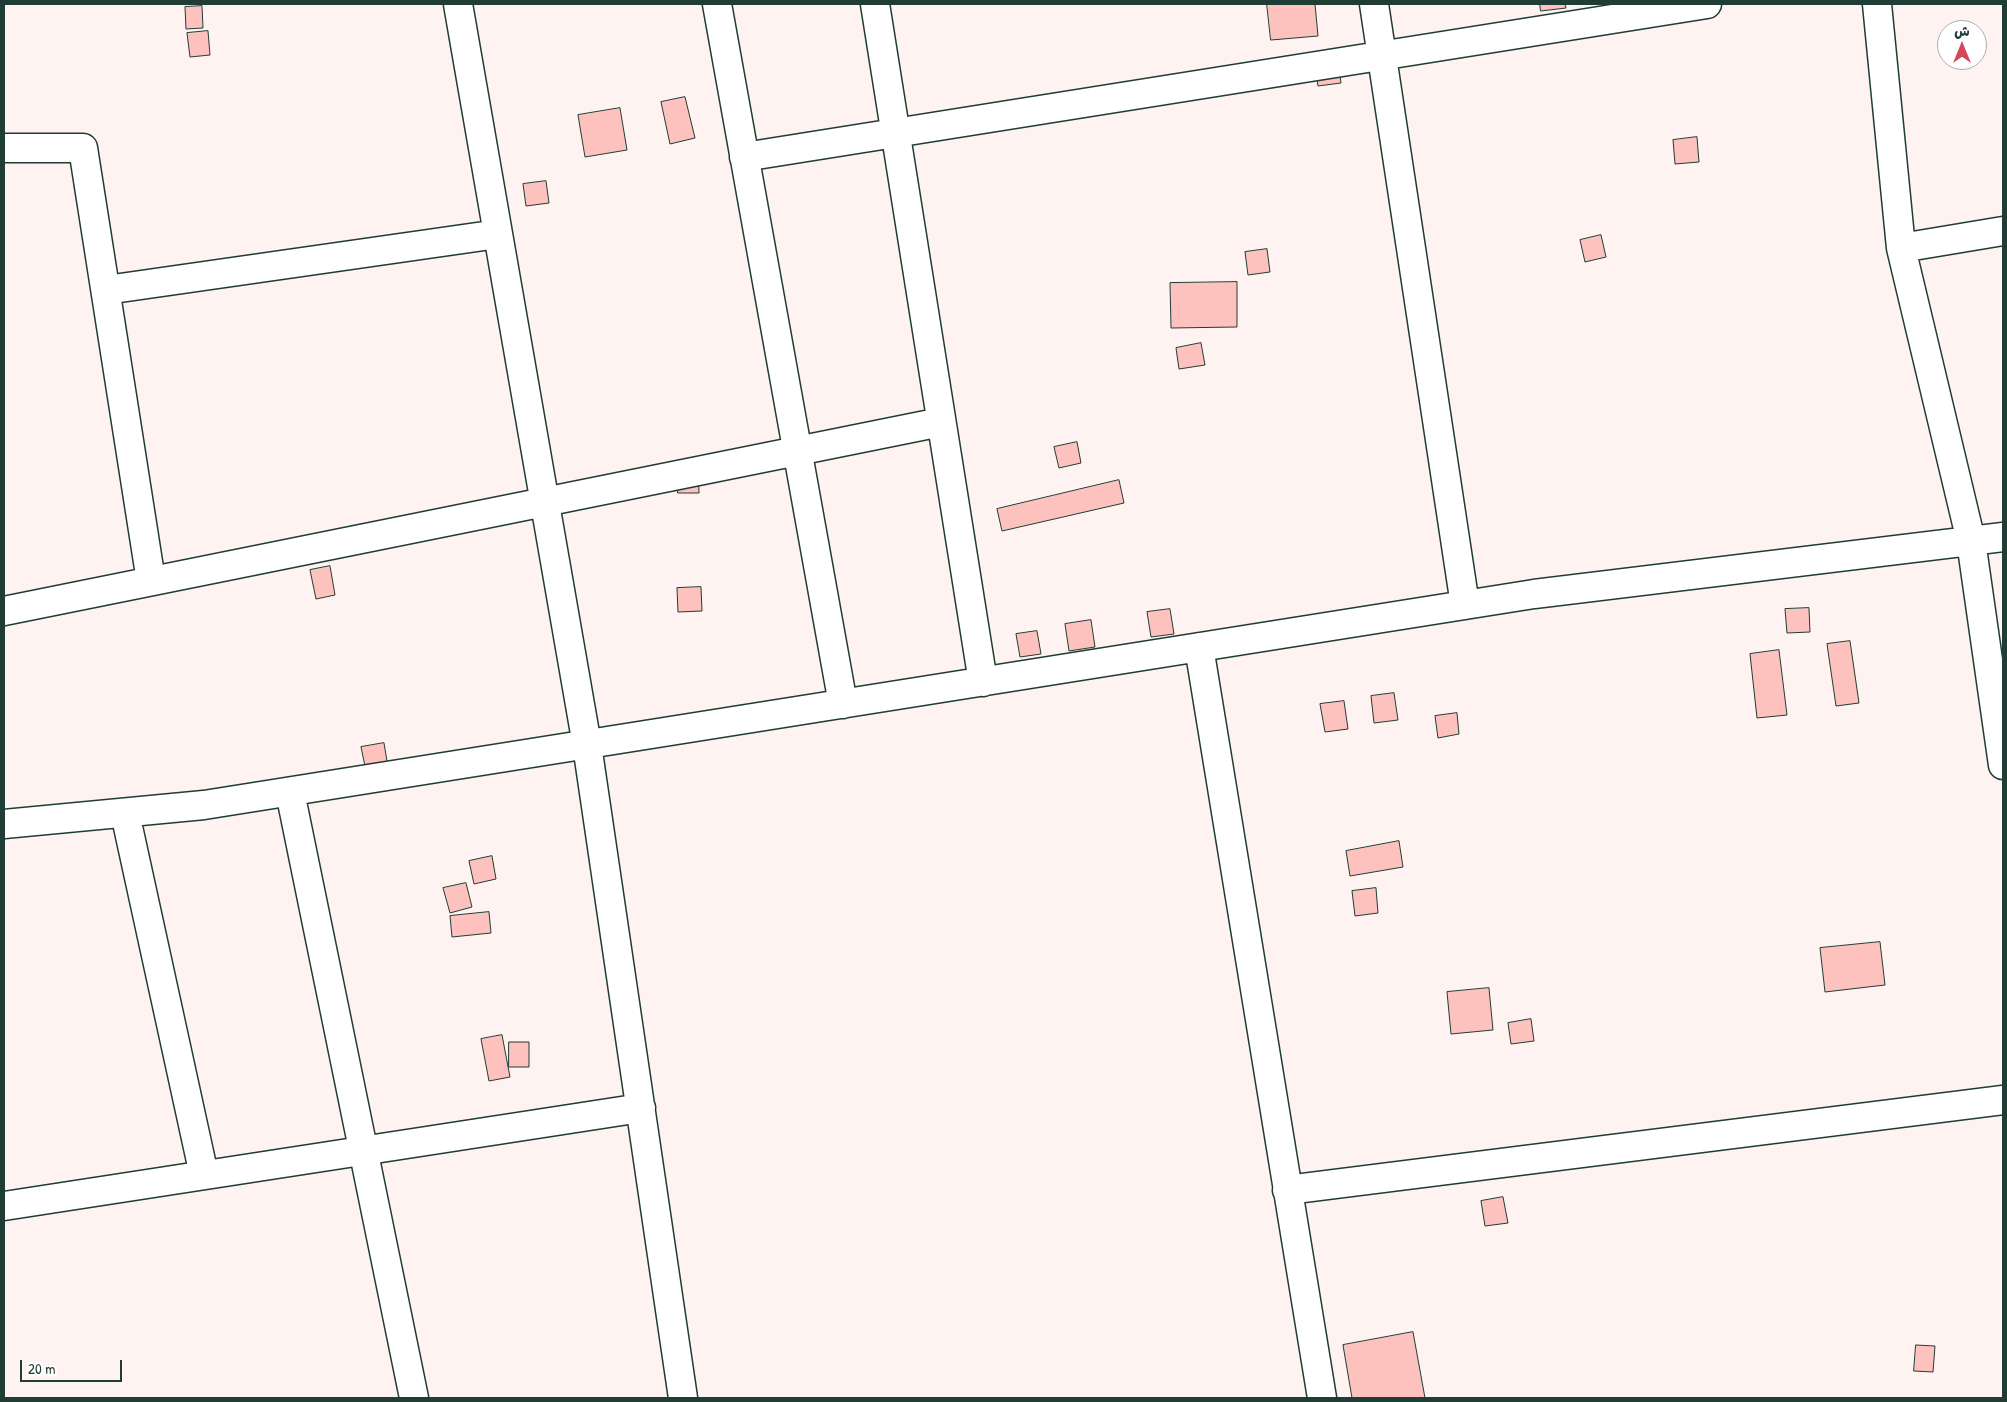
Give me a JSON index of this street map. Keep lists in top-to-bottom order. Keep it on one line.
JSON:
{"scale_bar":"20 m","north":"top"}
